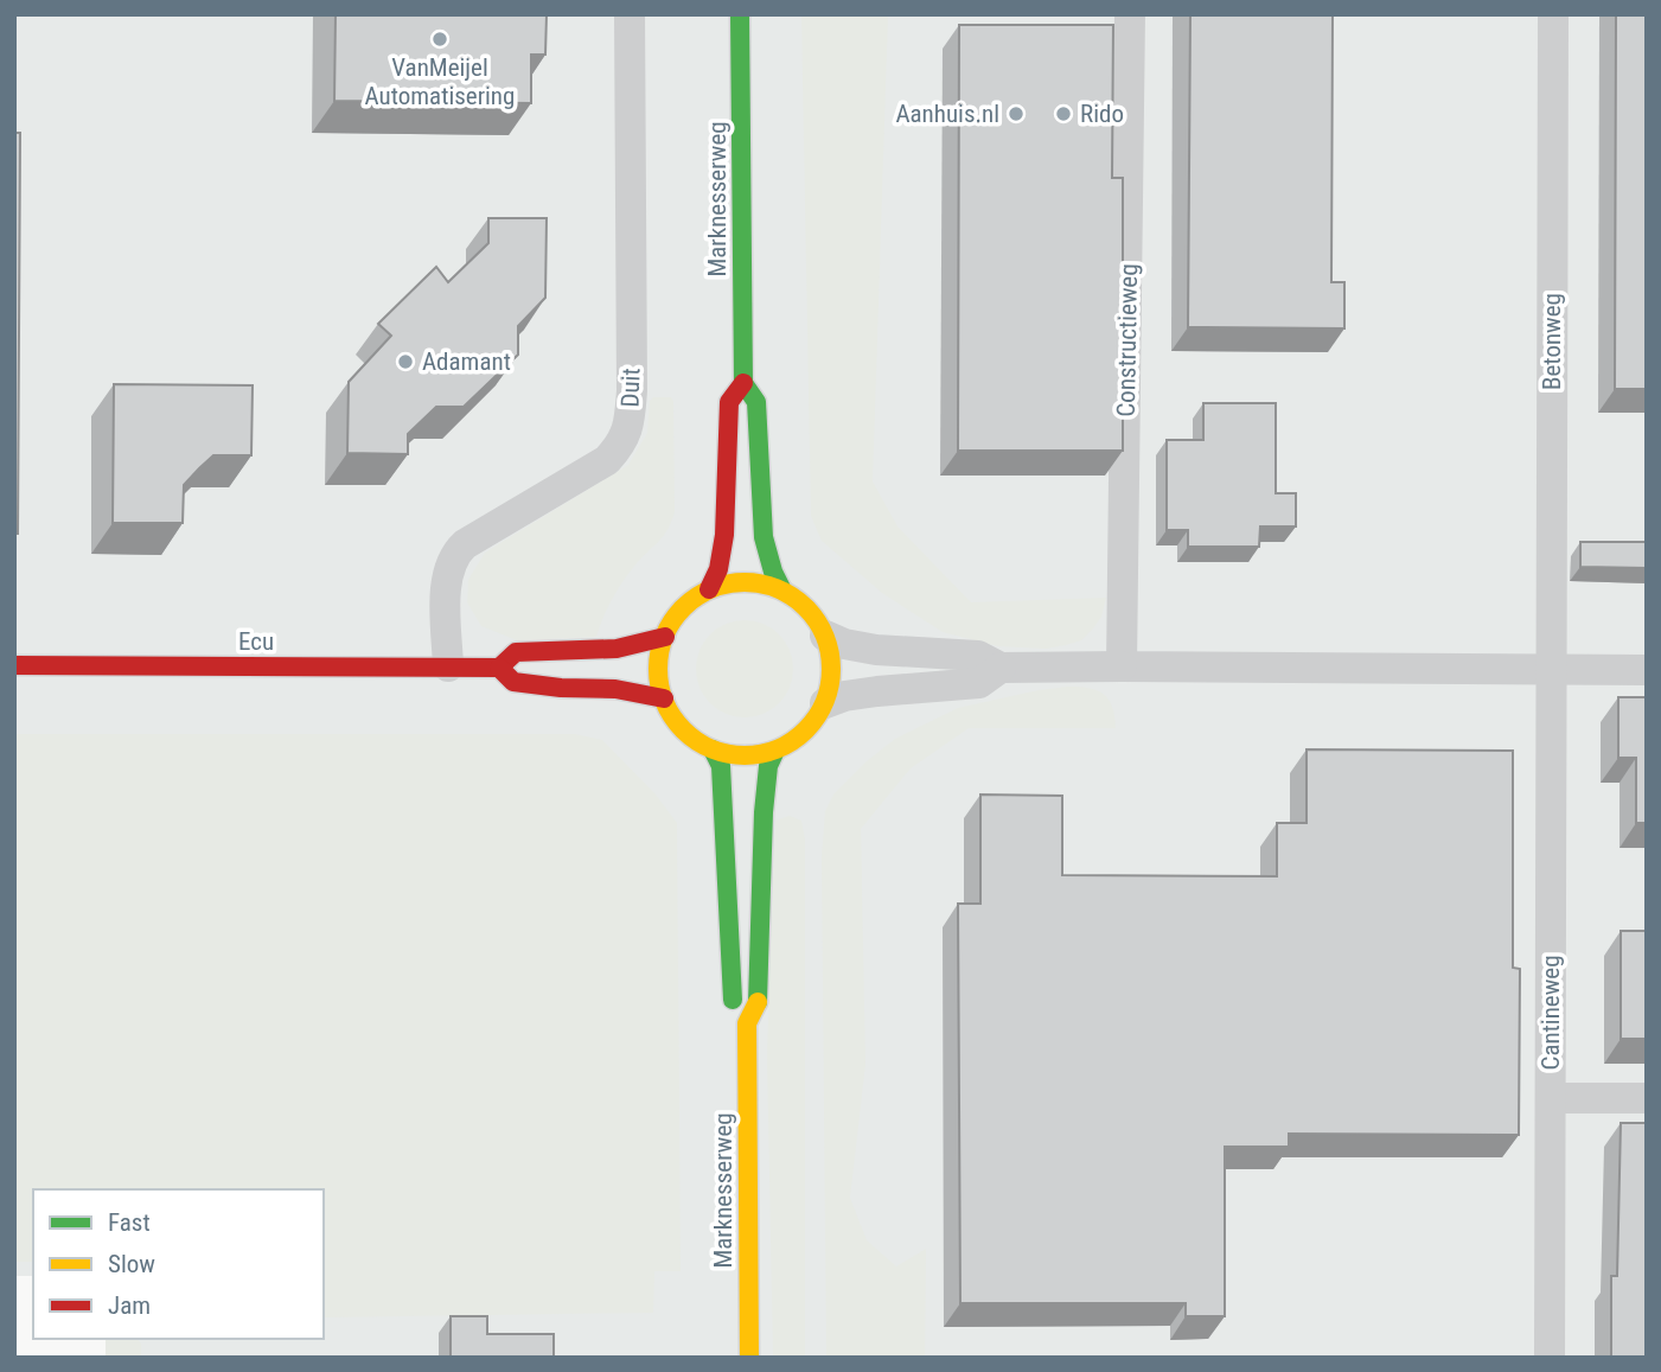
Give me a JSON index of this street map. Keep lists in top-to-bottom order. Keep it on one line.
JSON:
{"streets":{"main road":["Marknesserweg","Ecu"],"street":["Constructieweg","Betonweg","Duit","Cantineweg"]},"crossings":[["Marknesserweg","Ecu"],["Betonweg","Cantineweg"],["Duit","Ecu"]],"places":["VanMeijel Automatisering","Aanhuis.nl","Rido","Adamant"],"legend":["Fast","Slow","Jam"]}
